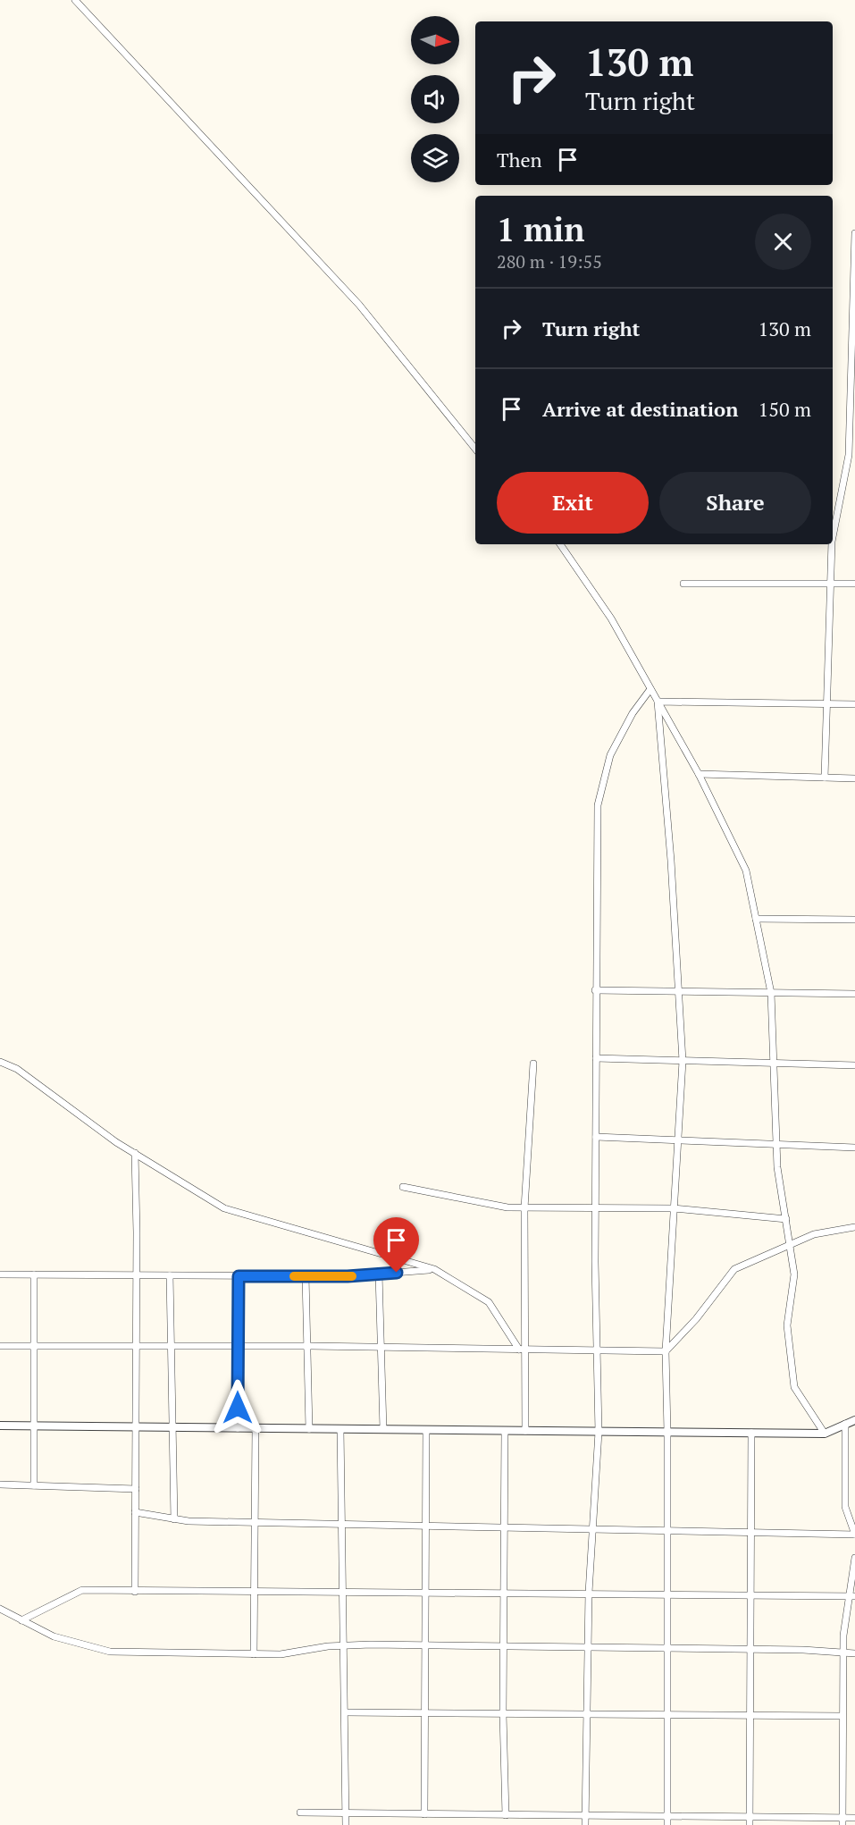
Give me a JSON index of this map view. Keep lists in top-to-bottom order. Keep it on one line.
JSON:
{"north":"right","page":{"turn":["130 m","Turn right"],"then":"Then","heading":["1 min","280 m · 19:55"],"list":[{"name":"Turn right","value":"130 m"},{"name":"Arrive at destination","value":"150 m"}],"buttons":["Exit","Share"]}}
